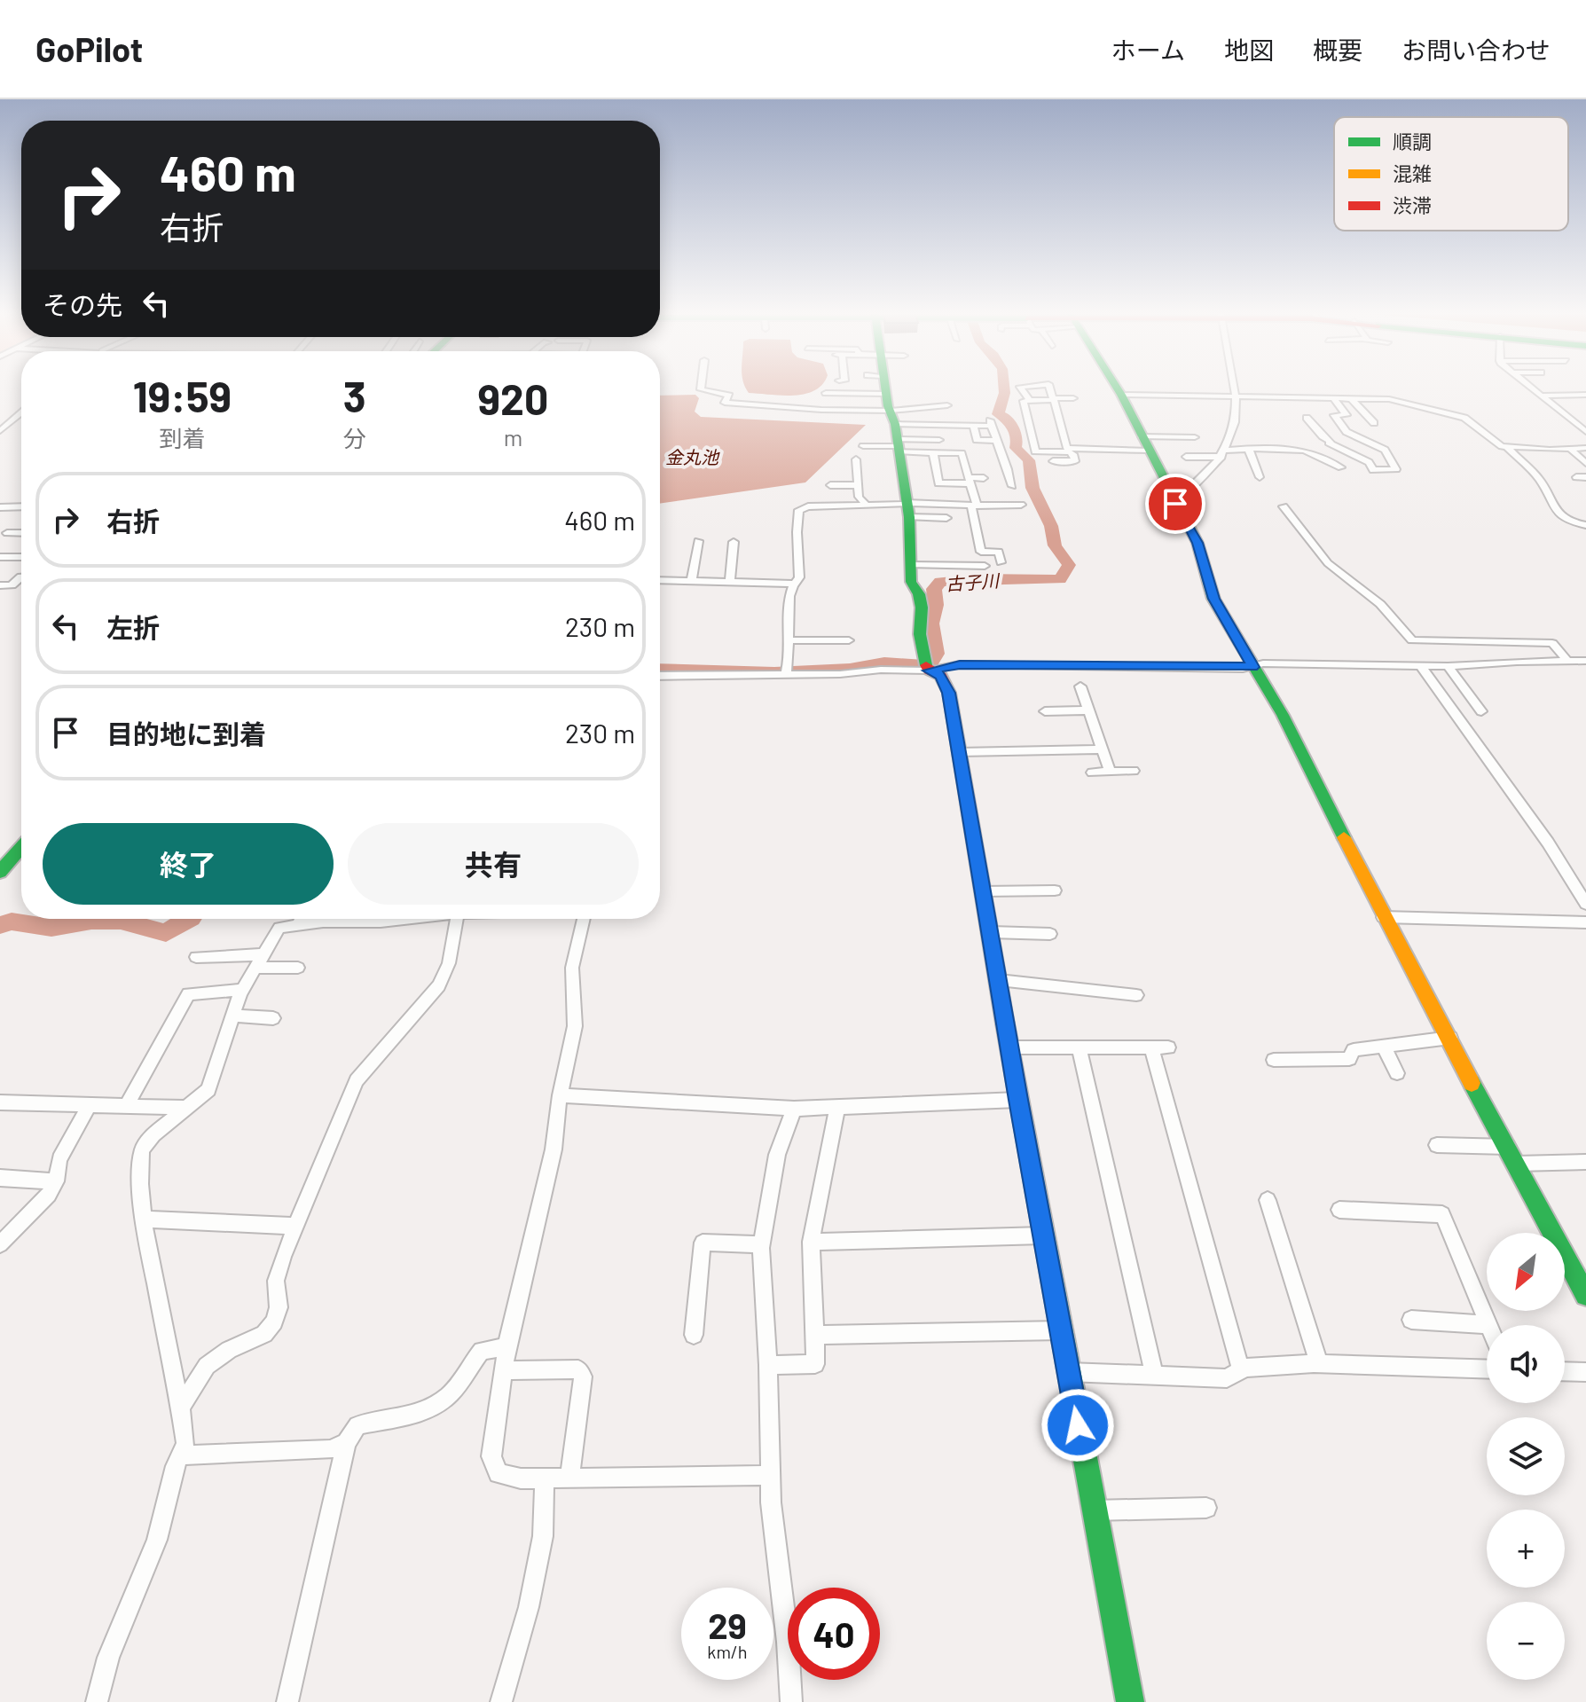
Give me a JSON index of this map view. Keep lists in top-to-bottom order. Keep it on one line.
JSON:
{"water":["金丸池","古子川"],"legend":["順調","混雑","渋滞"],"north":"bottom left","page":{"header":"GoPilot","nav":["ホーム","地図","概要","お問い合わせ"],"turn":["460 m","右折"],"then":"その先","eta":["19:59","到着","3","分","920","m"],"list":[{"name":"右折","value":"460 m"},{"name":"左折","value":"230 m"},{"name":"目的地に到着","value":"230 m"}],"buttons":["終了","共有"],"map_buttons":["+","−"],"speed":"29 km/h","limit":"40"}}
